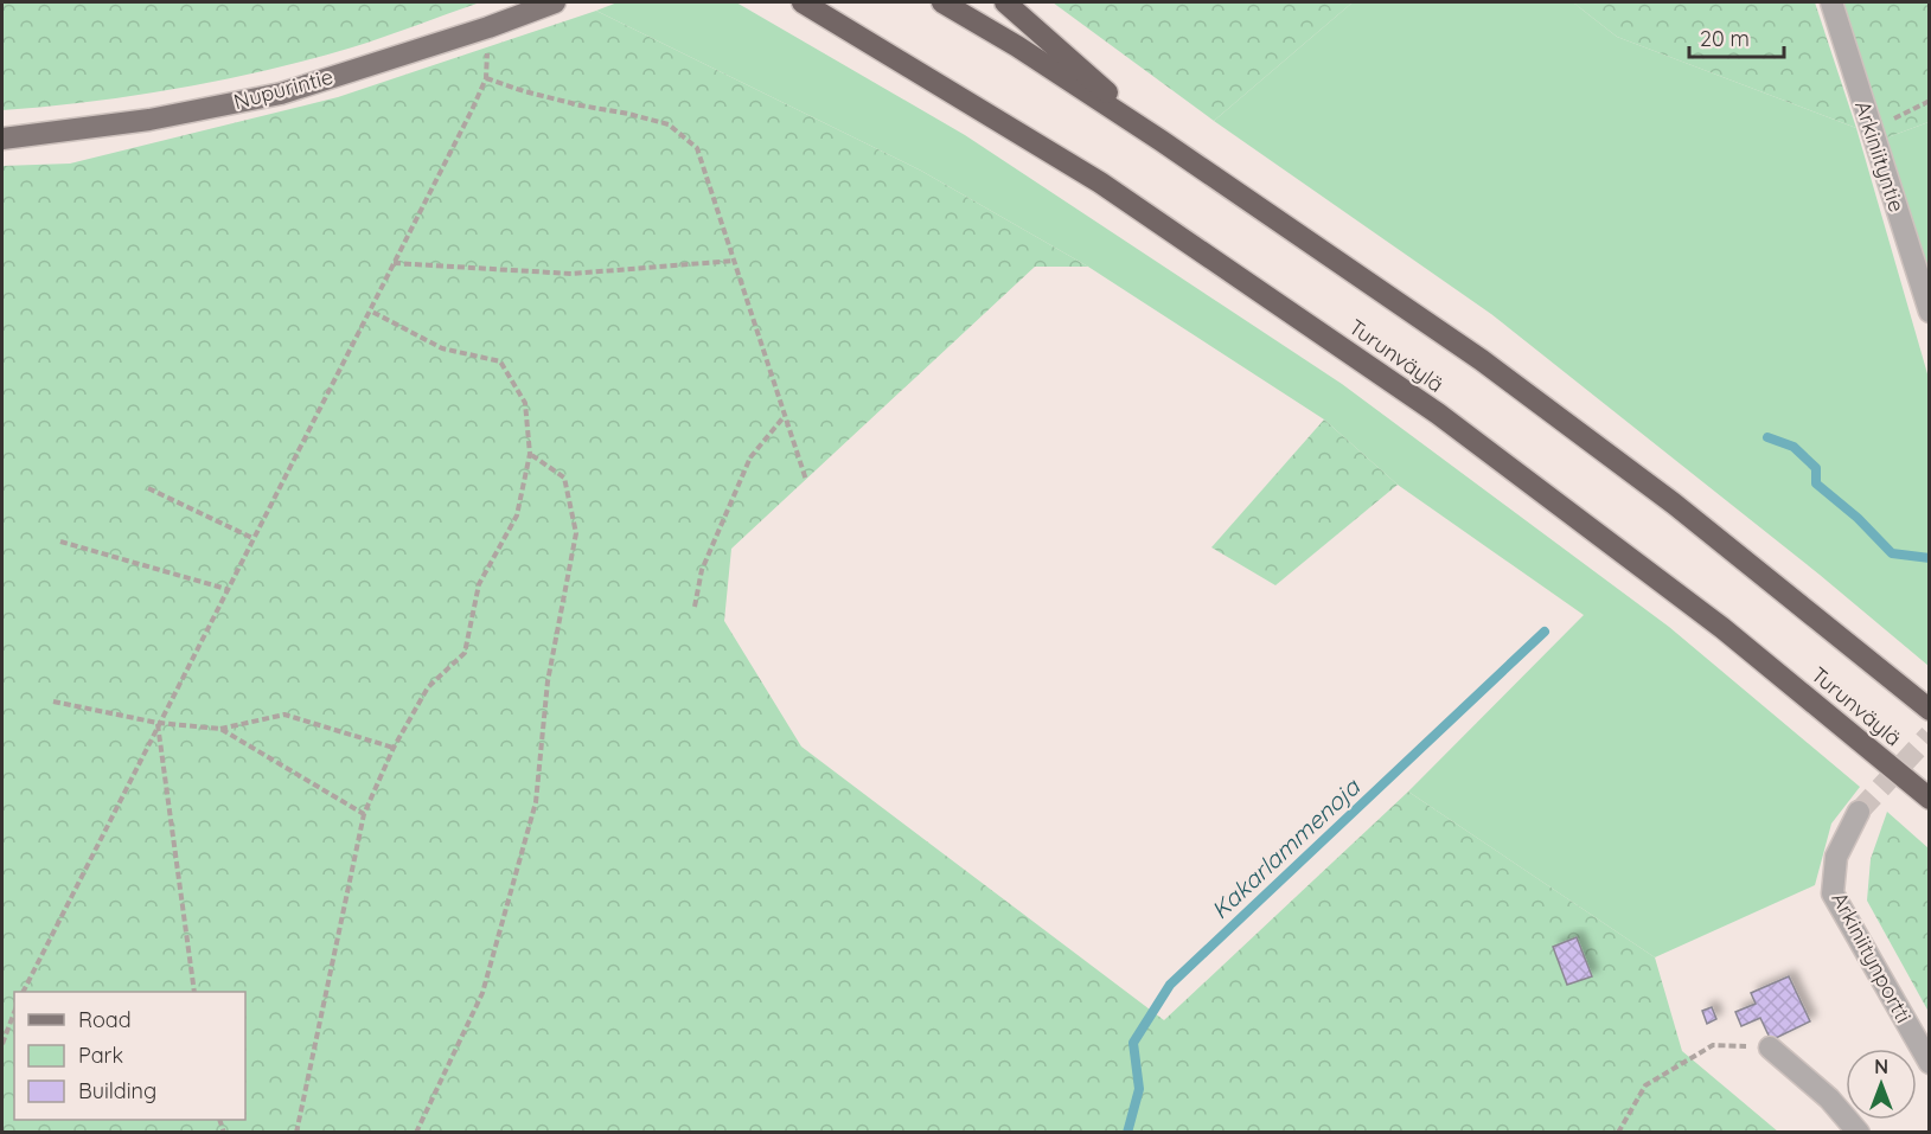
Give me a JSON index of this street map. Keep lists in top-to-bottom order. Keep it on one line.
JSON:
{"streets":{"highway":["Turunväylä"],"main road":["Nupurintie"],"street":["Arkiniityntie","Arkiniitynportti"]},"water":["Kakarlammenoja"],"legend":["Road","Park","Building"],"scale_bar":"20 m","north":"top"}
